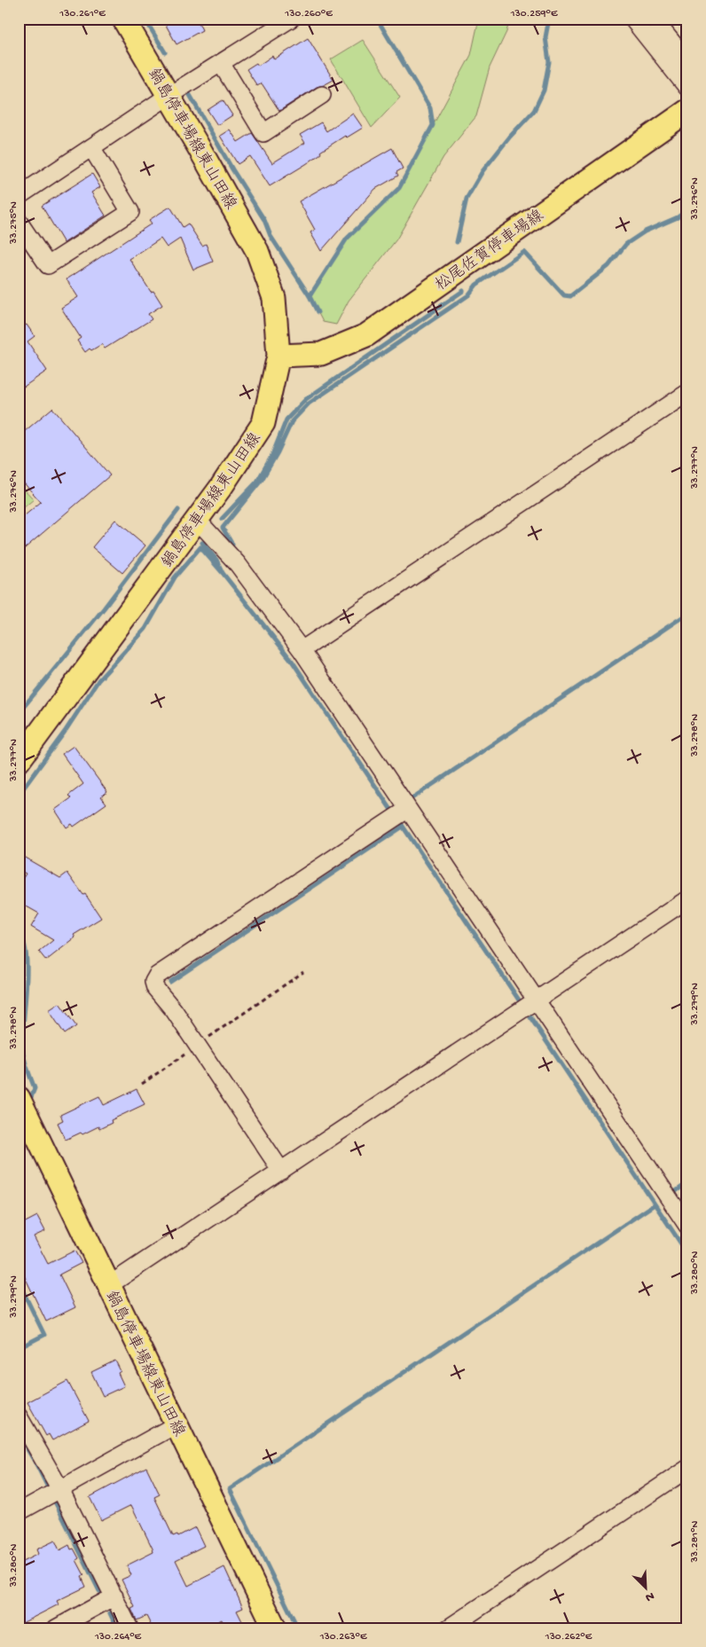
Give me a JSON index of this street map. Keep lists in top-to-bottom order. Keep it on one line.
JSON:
{"streets":{"main road":["鍋島停車場線東山田線","松尾佐賀停車場線"]},"crossings":[["鍋島停車場線東山田線","松尾佐賀停車場線"]],"north":"bottom right","coordinates":["130.261°E","130.260°E","130.259°E","33.276°N","33.275°N","33.277°N","33.278°N","33.279°N","33.280°N","33.281°N","130.264°E","130.263°E","130.262°E"]}
